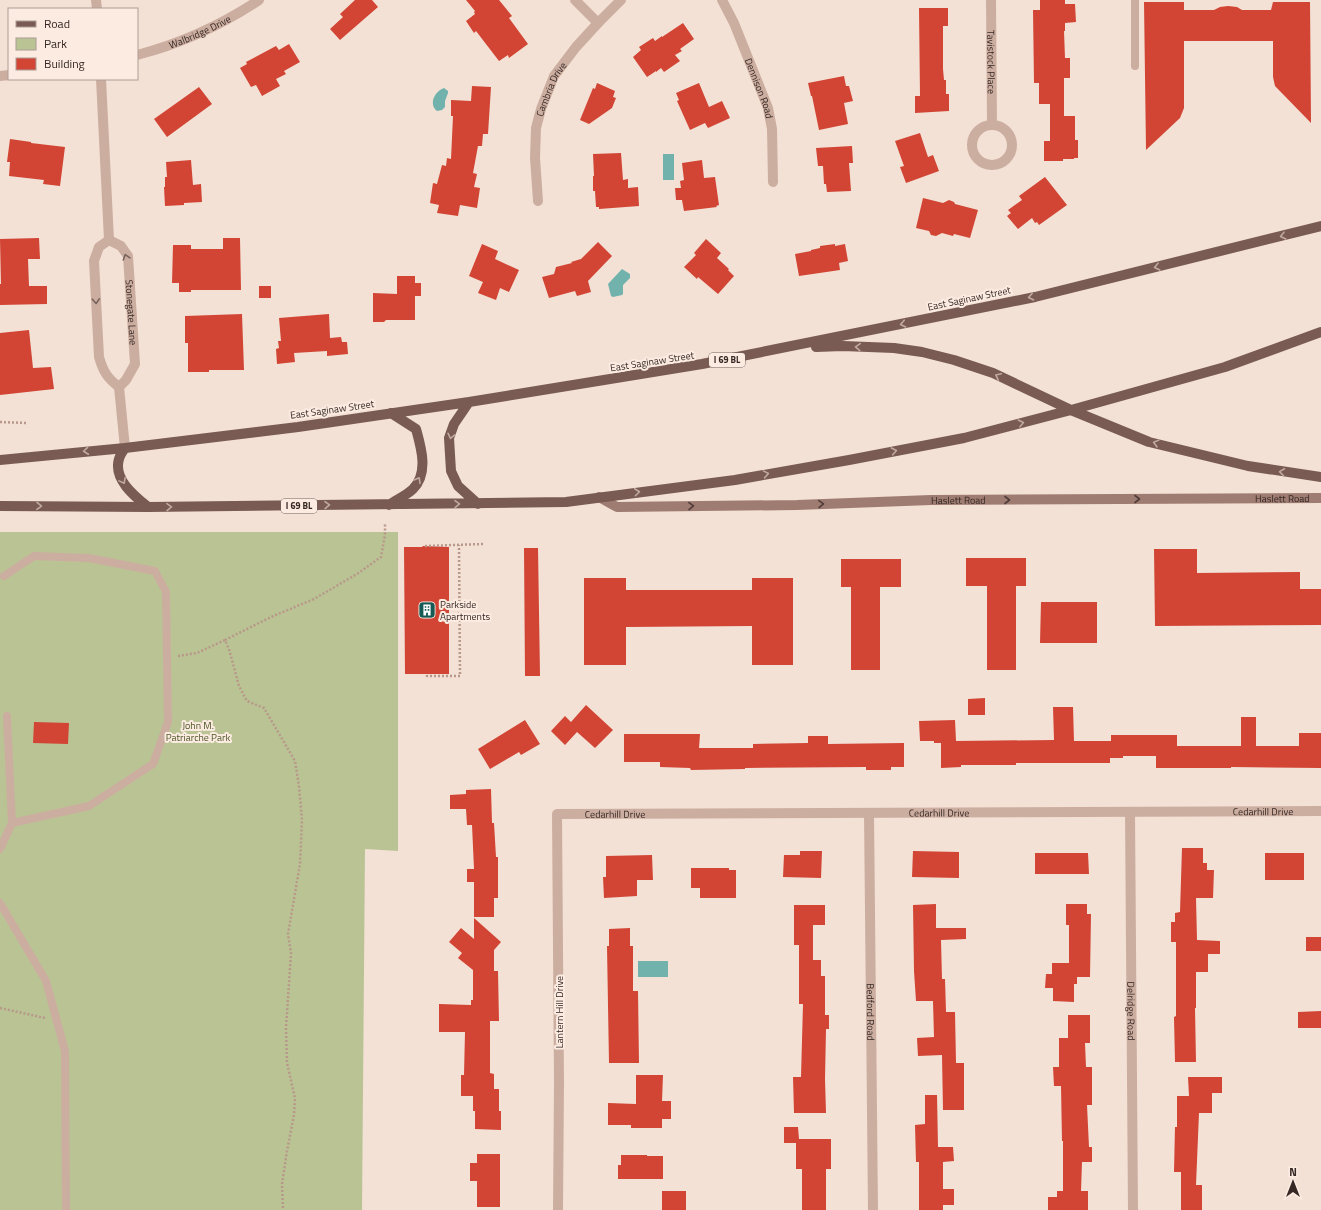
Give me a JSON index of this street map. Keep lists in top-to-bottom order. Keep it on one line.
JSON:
{"streets":{"main road":["East Saginaw Street","I 69 BL","Haslett Road"],"street":["Walbridge Drive","Tavistock Place","Dennison Road","Cambria Drive","Stonegate Lane","Cedarhill Drive","Delridge Road","Lantern Hill Drive","Bedford Road"]},"crossings":[["I 69 BL","Haslett Road"],["Cedarhill Drive","Delridge Road"],["Cedarhill Drive","Lantern Hill Drive"],["Cedarhill Drive","Bedford Road"]],"parks":["John M. Patriarche Park"],"places":{"building":["Parkside Apartments"]},"legend":["Road","Park","Building"],"north":"top"}
